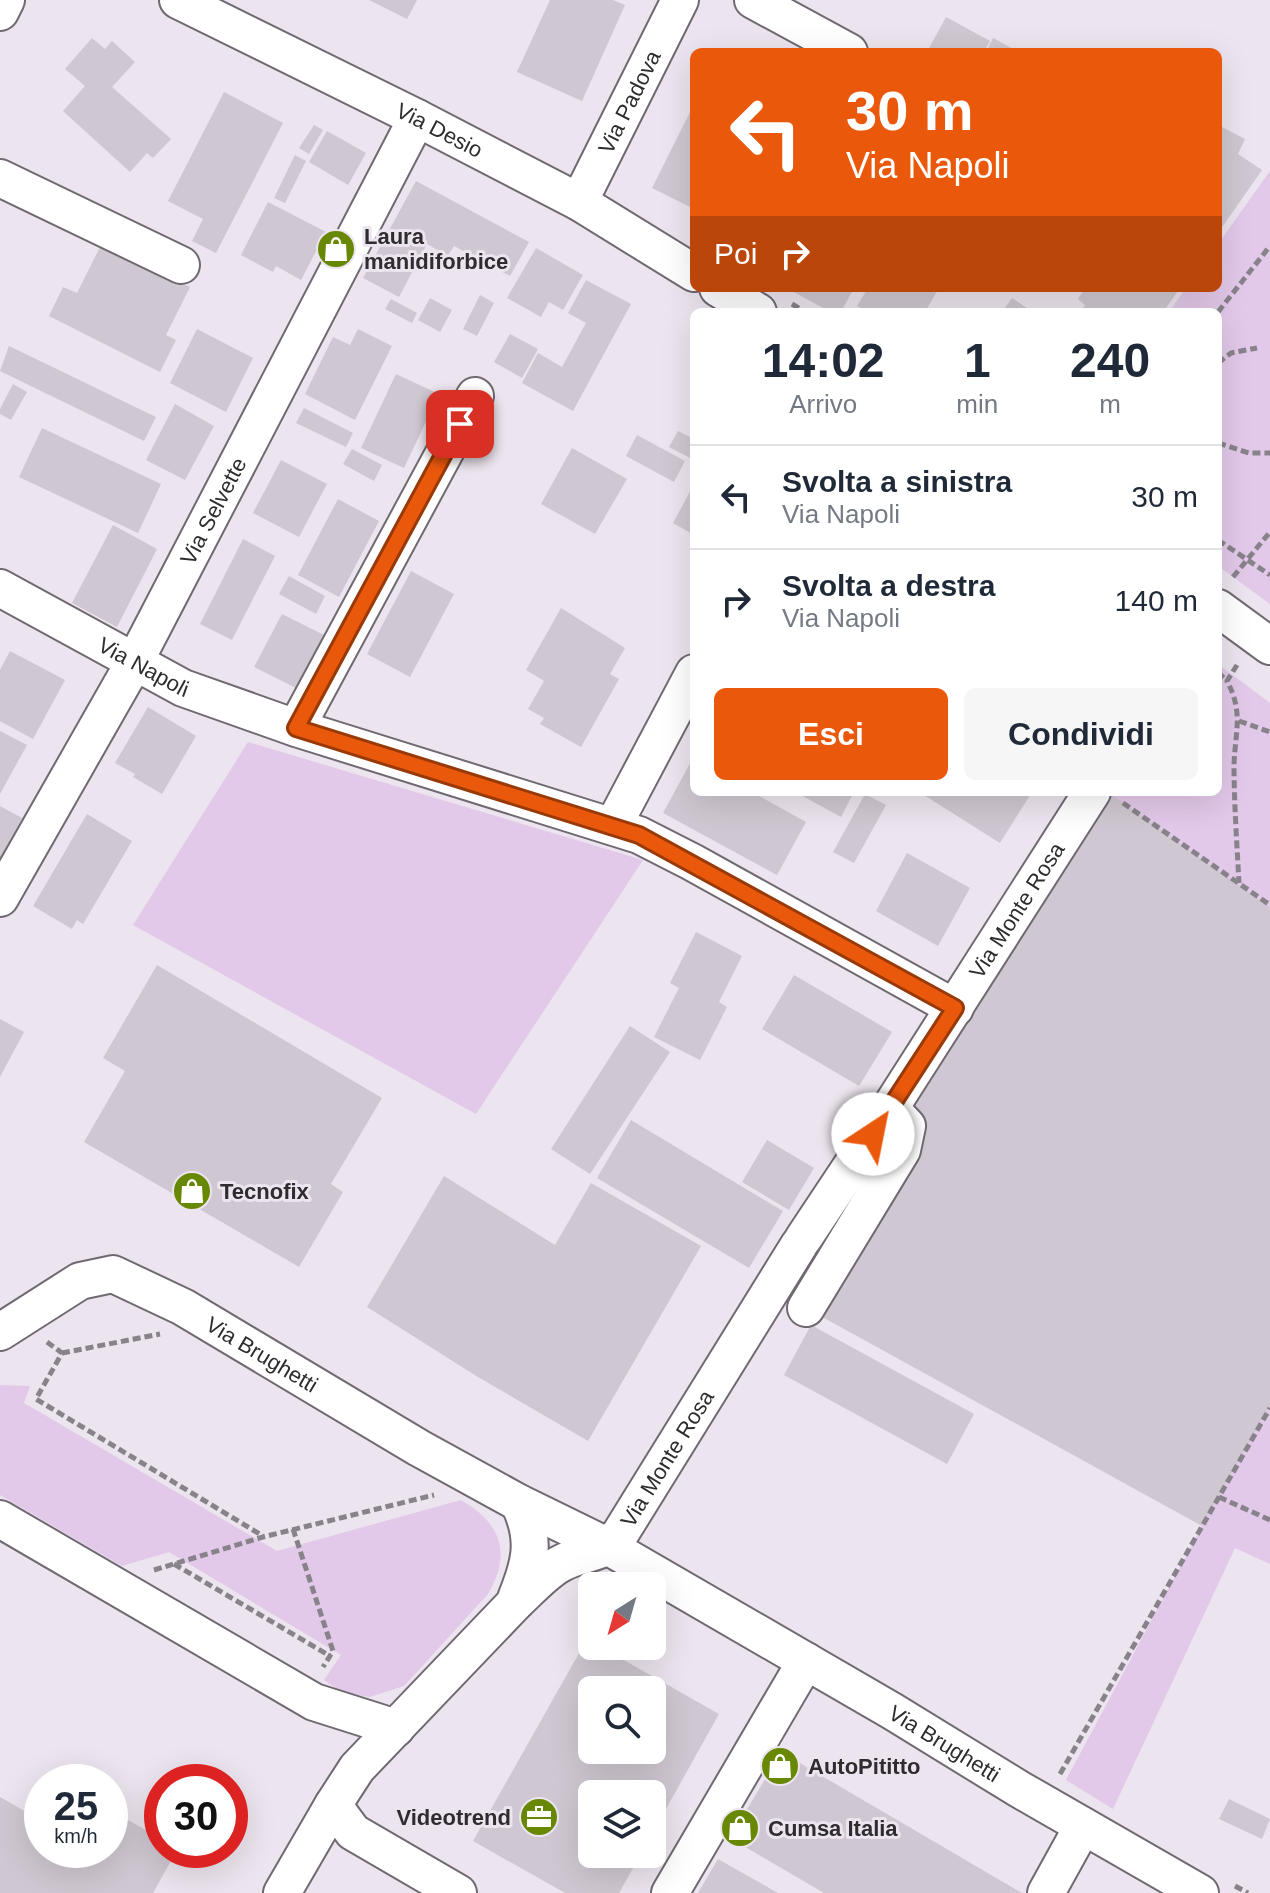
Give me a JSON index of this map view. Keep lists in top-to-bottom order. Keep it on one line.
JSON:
{"streets":{"street":["Via Padova","Via Desio","Via Selvette","Via Napoli","Via Monte Rosa","Via Brughetti"]},"crossings":[["Via Padova","Via Desio"],["Via Desio","Via Selvette"],["Via Selvette","Via Napoli"],["Via Napoli","Via Monte Rosa"],["Via Monte Rosa","Via Brughetti"]],"places":{"shop":["Laura manidiforbice","Tecnofix","AutoPititto","Cumsa Italia"],"office":["Videotrend"]},"north":"bottom left","page":{"turn":["30 m","Via Napoli"],"then":"Poi","eta":["14:02","Arrivo","1","min","240","m"],"list":[{"name":"Svolta a sinistra","note":"Via Napoli","value":"30 m"},{"name":"Svolta a destra","note":"Via Napoli","value":"140 m"}],"buttons":["Esci","Condividi"],"speed":"25 km/h","limit":"30"}}
